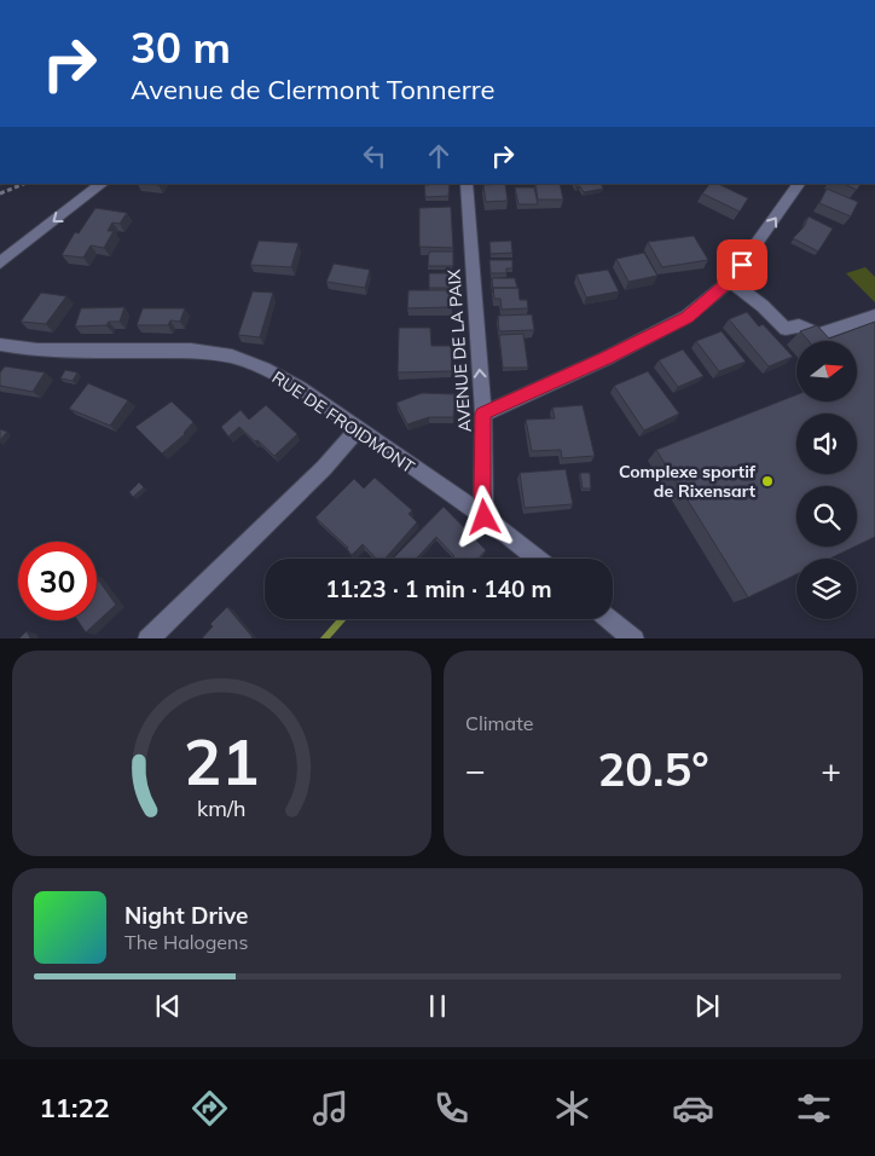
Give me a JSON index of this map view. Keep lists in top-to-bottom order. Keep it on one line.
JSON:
{"streets":{"street":["AVENUE DE LA PAIX","RUE DE FROIDMONT"]},"crossings":[["AVENUE DE LA PAIX","RUE DE FROIDMONT"]],"one_way":["AVENUE DE LA PAIX"],"places":["Complexe sportif de Rixensart"],"north":"right","page":{"turn":["30 m","Avenue de Clermont Tonnerre"],"limit":"30","trip":"11:23 · 1 min · 140 m","tile":"Climate","heat":["−","20.5°","+"],"song":["Night Drive","The Halogens"],"tabs":"11:22","gauge":["21","km/h"]}}
